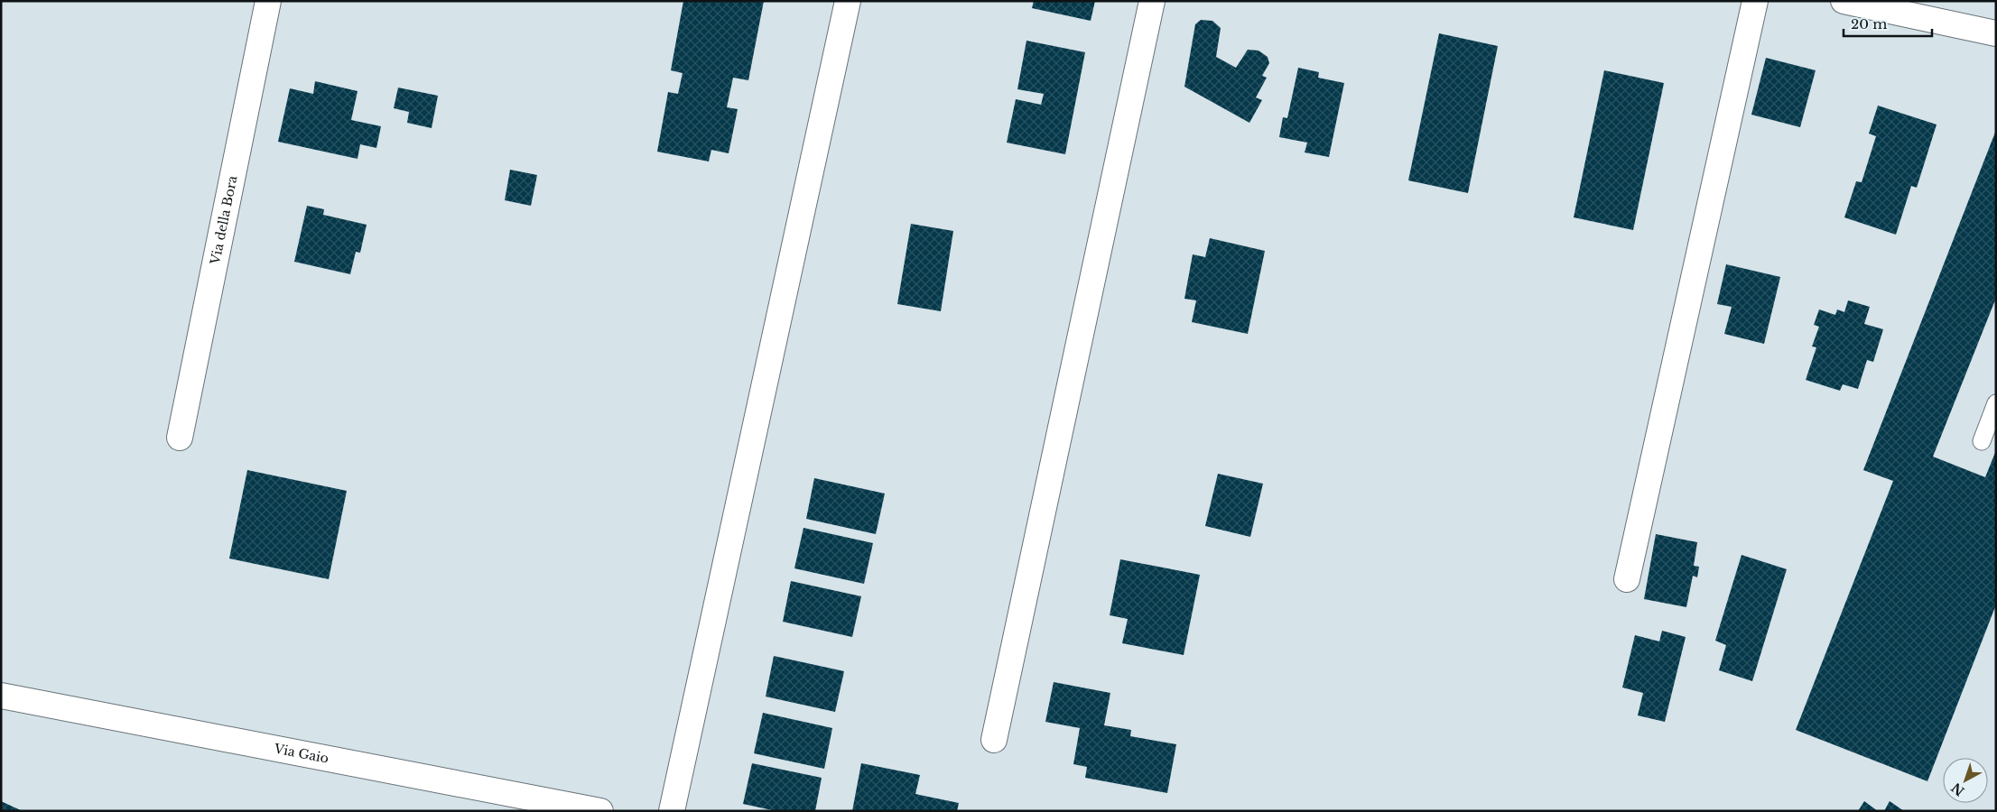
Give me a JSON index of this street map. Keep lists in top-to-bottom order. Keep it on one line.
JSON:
{"streets":{"street":["Via della Bora","Via Gaio"]},"scale_bar":"20 m","north":"bottom left"}
